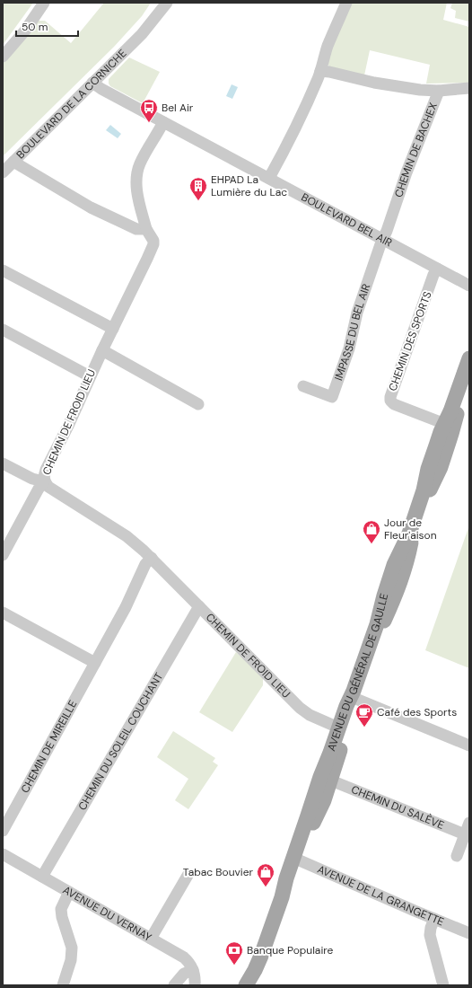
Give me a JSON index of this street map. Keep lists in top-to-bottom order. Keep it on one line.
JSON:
{"streets":{"main road":["AVENUE DU GÉNÉRAL DE GAULLE"],"street":["BOULEVARD DE LA CORNICHE","CHEMIN DE BACHEX","BOULEVARD BEL AIR","IMPASSE DU BEL AIR","CHEMIN DES SPORTS","CHEMIN DE FROID LIEU","CHEMIN DU SOLEIL COUCHANT","CHEMIN DE MIREILLE","CHEMIN DU SALÈVE","AVENUE DE LA GRANGETTE","AVENUE DU VERNAY"]},"crossings":[["BOULEVARD DE LA CORNICHE","BOULEVARD BEL AIR"],["CHEMIN DE BACHEX","BOULEVARD BEL AIR"],["CHEMIN DE BACHEX","IMPASSE DU BEL AIR"],["BOULEVARD BEL AIR","IMPASSE DU BEL AIR"],["BOULEVARD BEL AIR","CHEMIN DES SPORTS"],["CHEMIN DES SPORTS","AVENUE DU GÉNÉRAL DE GAULLE"],["CHEMIN DE FROID LIEU","AVENUE DU GÉNÉRAL DE GAULLE"],["CHEMIN DE FROID LIEU","CHEMIN DU SOLEIL COUCHANT"],["CHEMIN DE FROID LIEU","CHEMIN DE MIREILLE"],["AVENUE DU GÉNÉRAL DE GAULLE","CHEMIN DU SALÈVE"],["AVENUE DU GÉNÉRAL DE GAULLE","AVENUE DE LA GRANGETTE"],["CHEMIN DU SOLEIL COUCHANT","AVENUE DU VERNAY"]],"places":{"bus stop":["Bel Air"],"building":["EHPAD La Lumière du Lac"],"shop":["Jour de Fleur'aison","Tabac Bouvier"],"cafe":["Café des Sports"],"bank":["Banque Populaire"]},"scale_bar":"50 m"}
